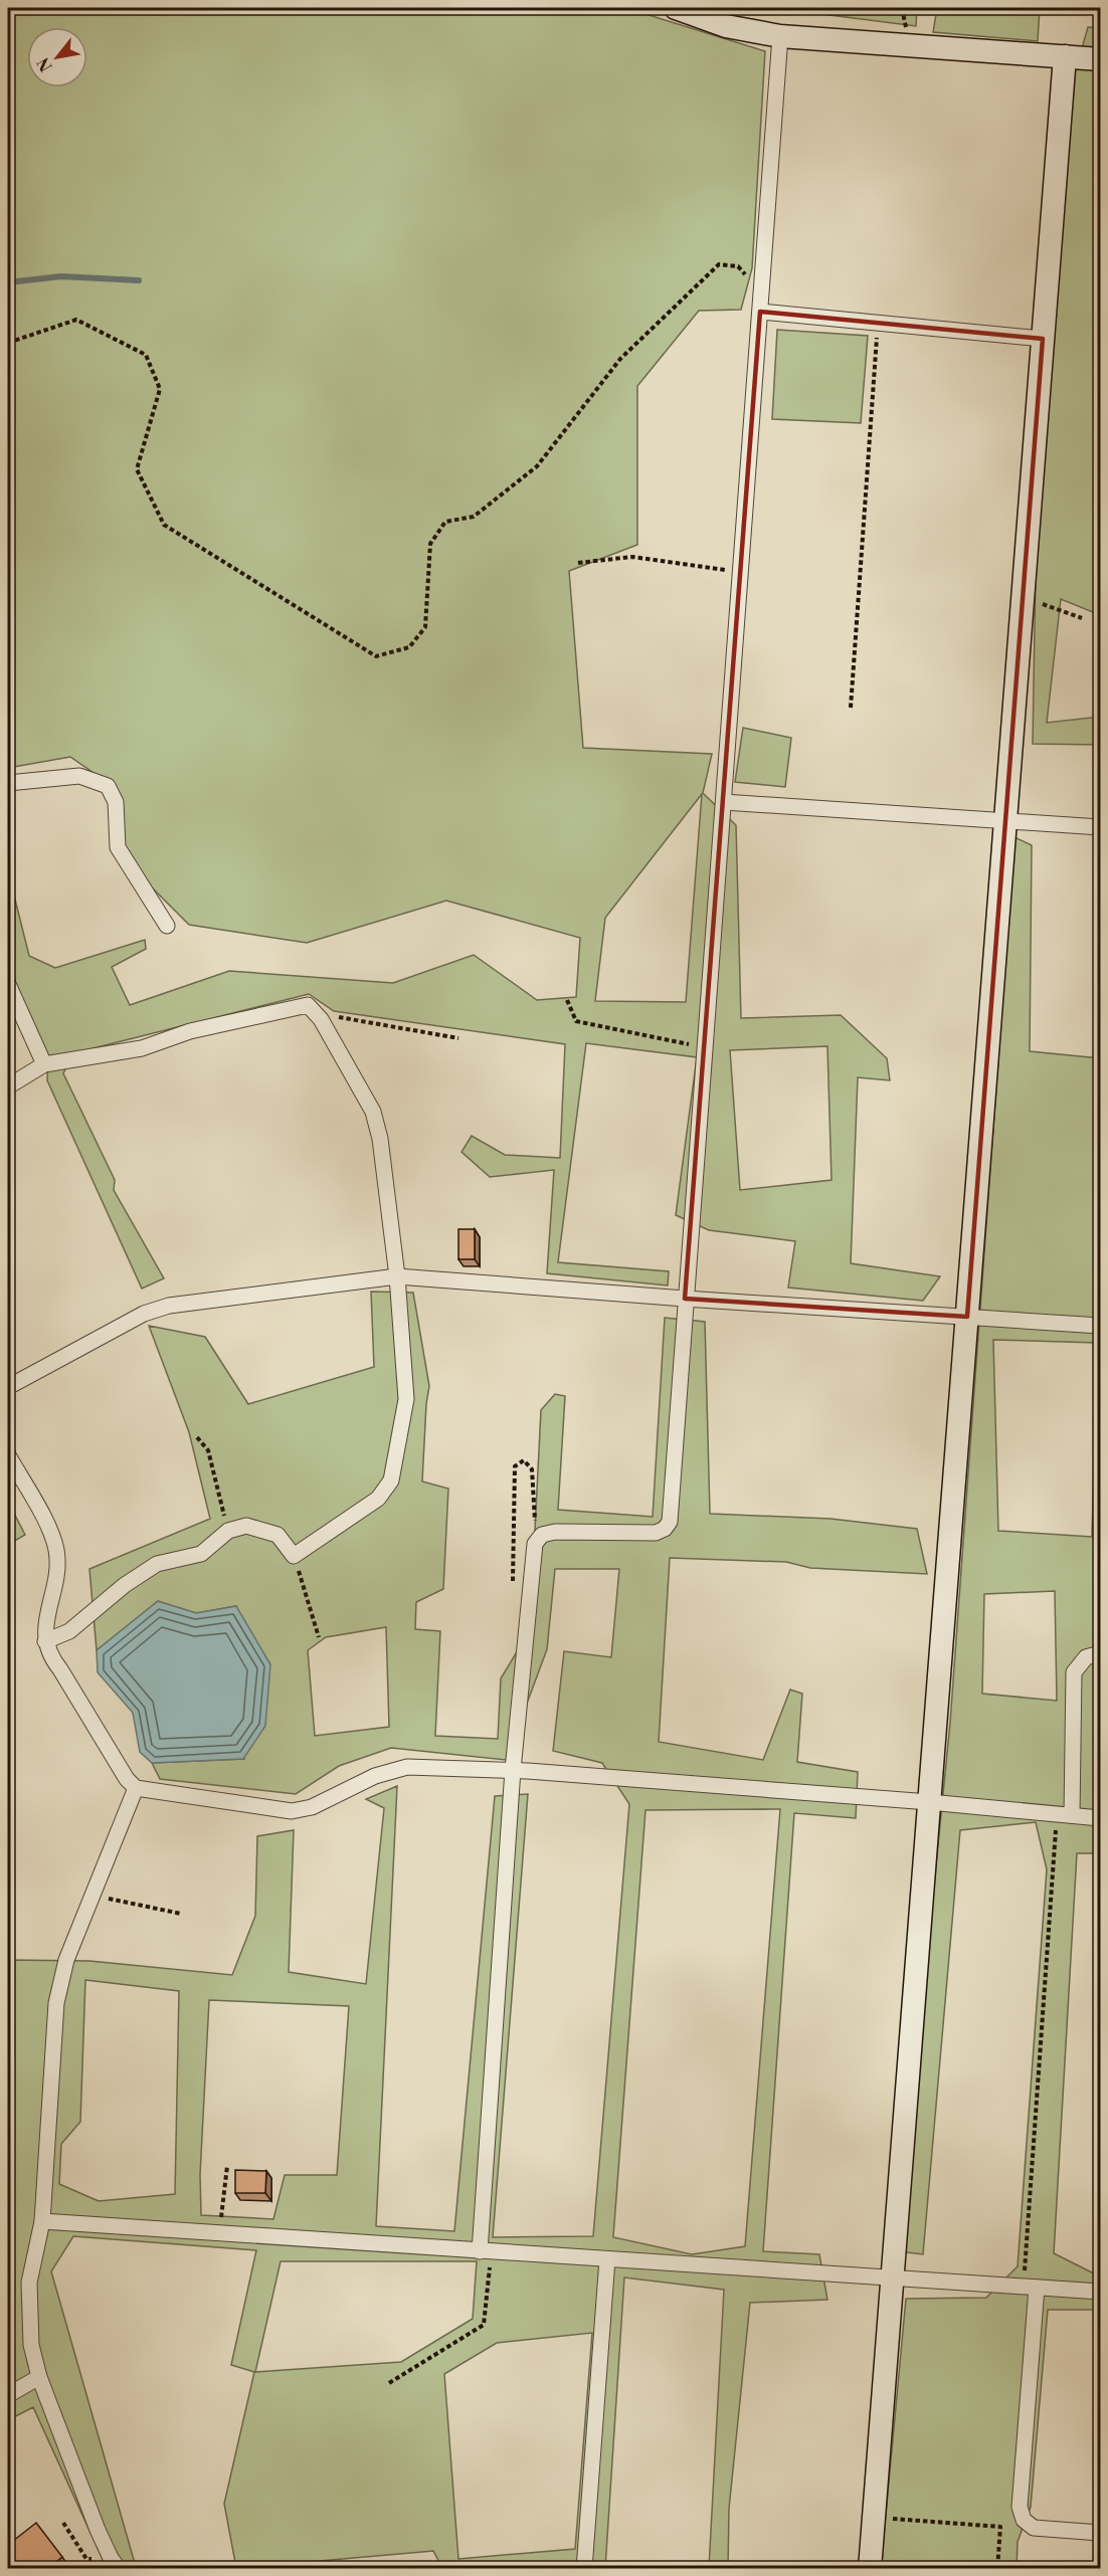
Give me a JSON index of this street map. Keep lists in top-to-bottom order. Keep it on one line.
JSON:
{"north":"bottom left"}
